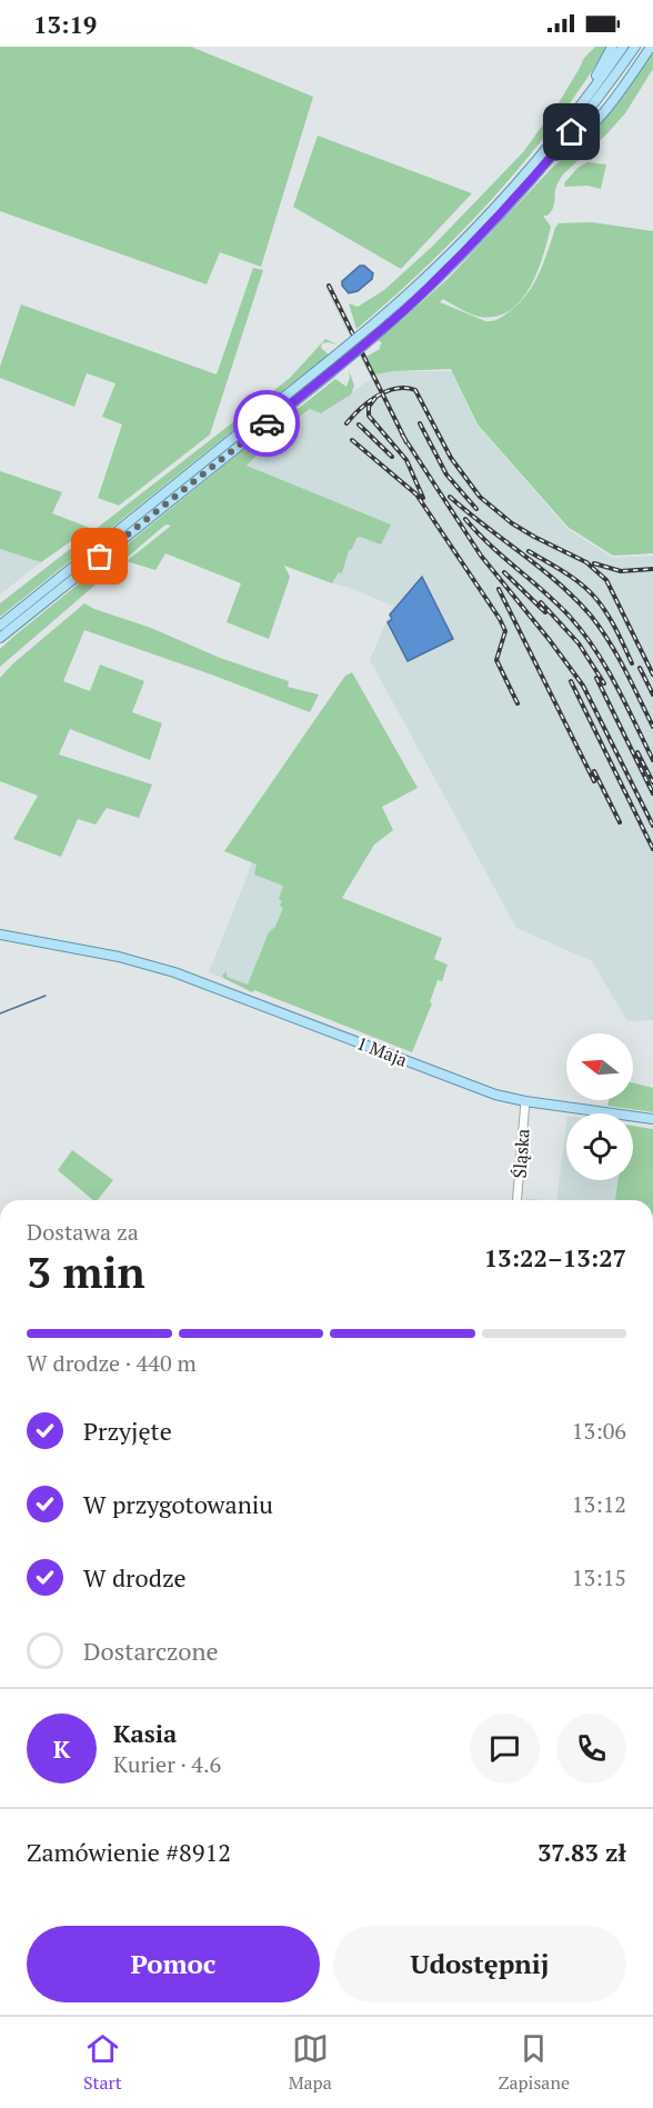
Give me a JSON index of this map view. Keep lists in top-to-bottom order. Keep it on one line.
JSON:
{"streets":{"main road":["1 Maja"],"street":["Śląska"]},"crossings":[["1 Maja","Śląska"]],"north":"left","page":{"status":"13:19","heading":["3 min","Dostawa za","13:22–13:27"],"panel":["Kasia","Kurier · 4.6","Zamówienie #8912","37.83 zł"],"bar":"W drodze · 440 m","list":[["Przyjęte","13:06"],["W przygotowaniu","13:12"],["W drodze","13:15"],"Dostarczone"],"round":"K","buttons":["Pomoc","Udostępnij"],"tabs":["Start","Mapa","Zapisane"]}}
